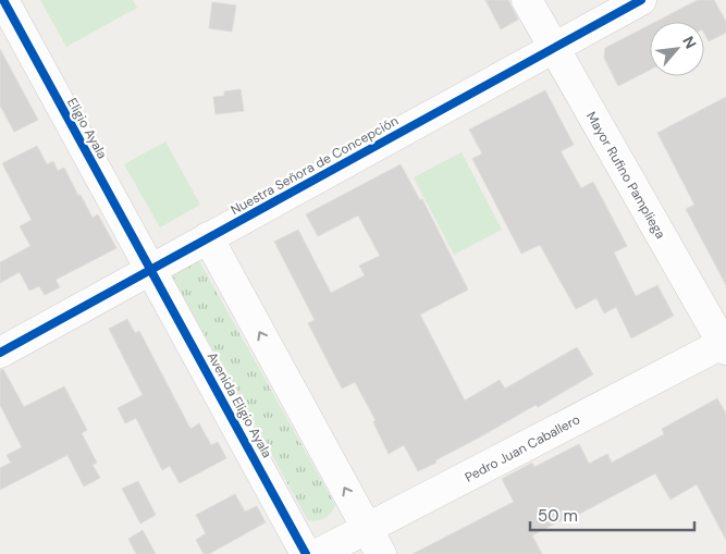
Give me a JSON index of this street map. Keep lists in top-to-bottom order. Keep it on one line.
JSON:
{"streets":{"street":["Eligio Ayala","Nuestra Señora de Concepción","Mayor Rufino Pampliega","Avenida Eligio Ayala","Pedro Juan Caballero"]},"crossings":[["Eligio Ayala","Nuestra Señora de Concepción"],["Eligio Ayala","Avenida Eligio Ayala"],["Nuestra Señora de Concepción","Mayor Rufino Pampliega"],["Nuestra Señora de Concepción","Avenida Eligio Ayala"],["Mayor Rufino Pampliega","Pedro Juan Caballero"]],"scale_bar":"50 m","north":"top right"}
